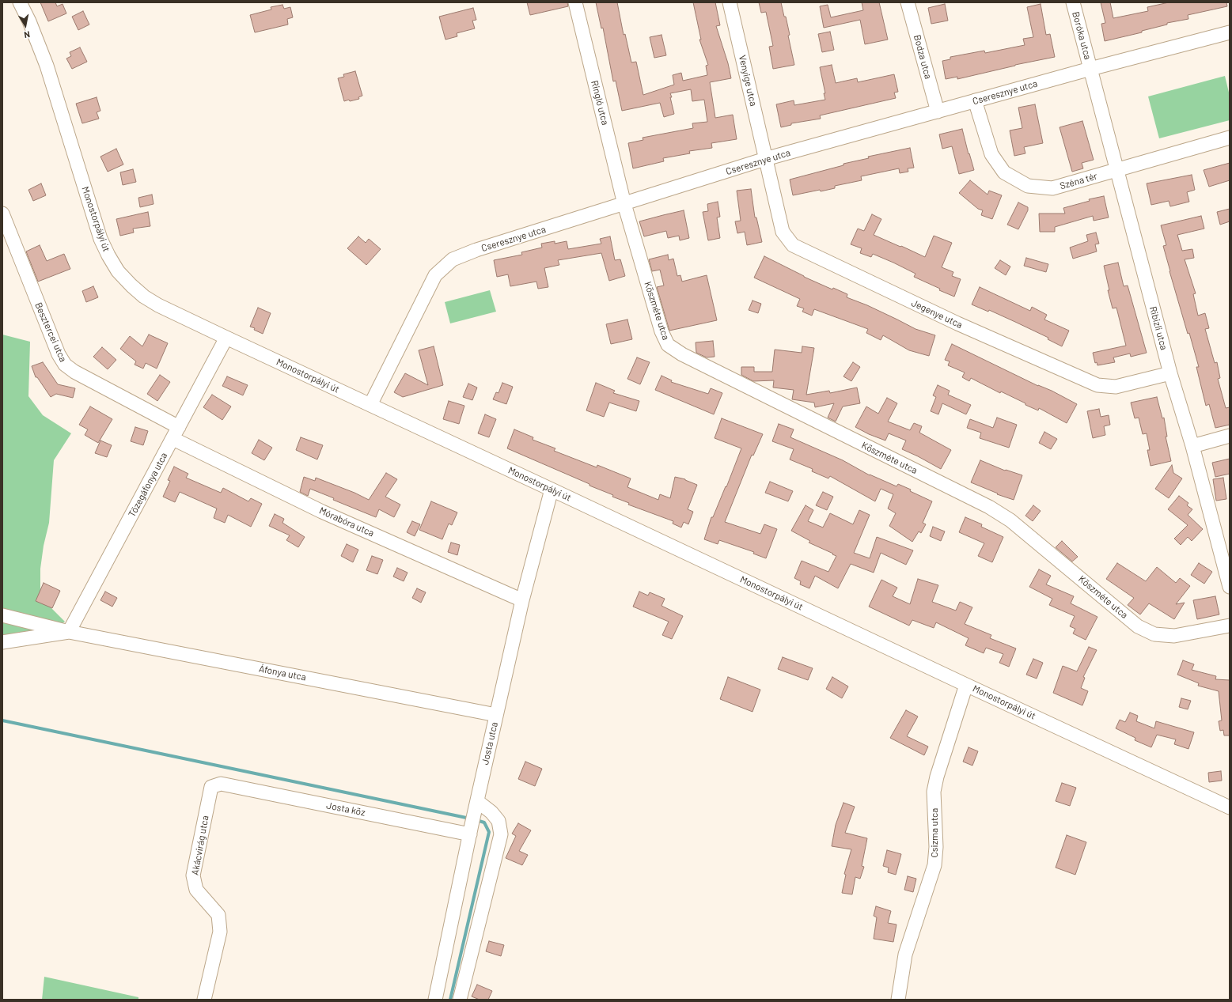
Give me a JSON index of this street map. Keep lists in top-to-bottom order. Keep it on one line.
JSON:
{"streets":{"street":["Boróka utca","Bodza utca","Venyige utca","Cseresznye utca","Ringló utca","Széna tér","Monostorpályi út","Köszméte utca","Jegenye utca","Ribizli utca","Besztercei utca","Tőzegáfonya utca","Mórabóra utca","Áfonya utca","Josta utca","Josta köz","Csizma utca","Akácvirág utca"]},"crossings":[["Boróka utca","Cseresznye utca"],["Boróka utca","Ribizli utca"],["Bodza utca","Cseresznye utca"],["Venyige utca","Cseresznye utca"],["Venyige utca","Jegenye utca"],["Cseresznye utca","Ringló utca"],["Cseresznye utca","Széna tér"],["Cseresznye utca","Monostorpályi út"],["Cseresznye utca","Köszméte utca"],["Cseresznye utca","Jegenye utca"],["Cseresznye utca","Ribizli utca"],["Ringló utca","Köszméte utca"],["Széna tér","Ribizli utca"],["Monostorpályi út","Tőzegáfonya utca"],["Monostorpályi út","Josta utca"],["Monostorpályi út","Csizma utca"],["Jegenye utca","Ribizli utca"],["Besztercei utca","Tőzegáfonya utca"],["Besztercei utca","Mórabóra utca"],["Tőzegáfonya utca","Mórabóra utca"],["Tőzegáfonya utca","Áfonya utca"],["Mórabóra utca","Josta utca"],["Áfonya utca","Josta utca"],["Josta utca","Josta köz"],["Josta köz","Akácvirág utca"]],"north":"bottom"}
